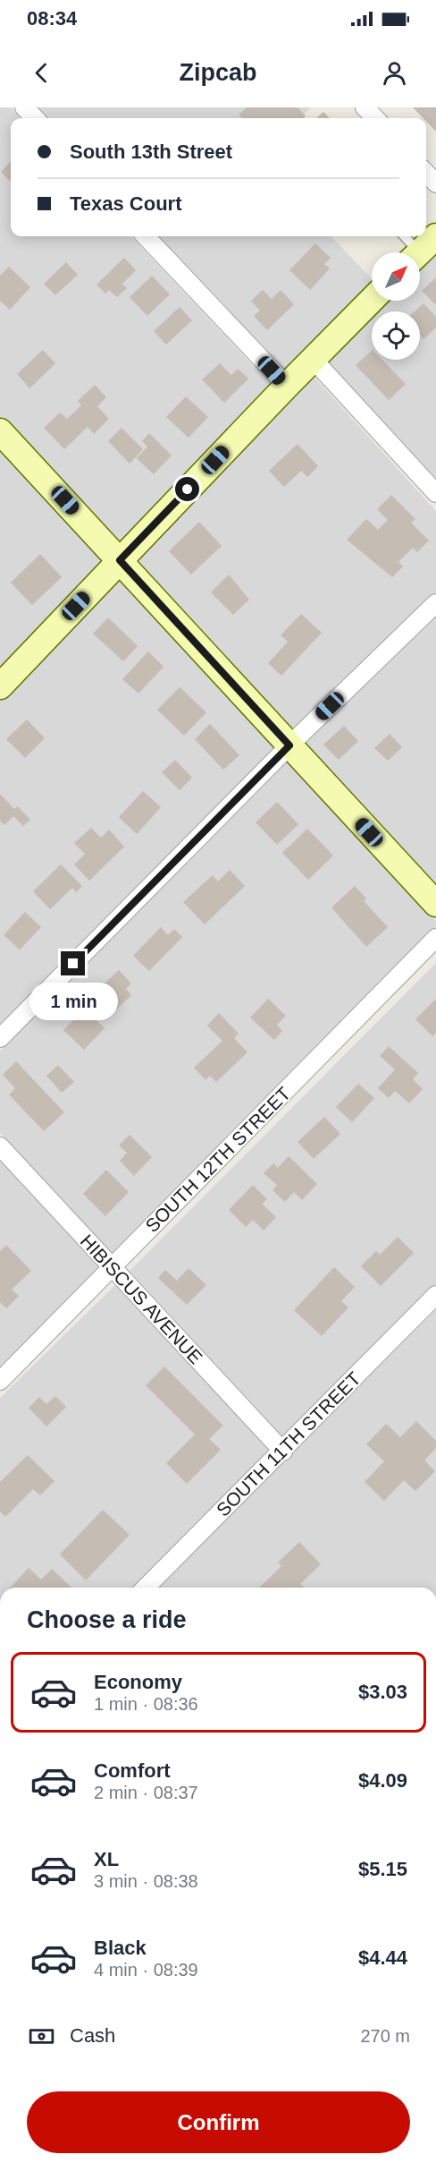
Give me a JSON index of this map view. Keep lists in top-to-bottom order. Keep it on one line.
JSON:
{"streets":{"street":["SOUTH 12TH STREET","HIBISCUS AVENUE","SOUTH 11TH STREET"]},"crossings":[["SOUTH 12TH STREET","HIBISCUS AVENUE"],["HIBISCUS AVENUE","SOUTH 11TH STREET"]],"north":"top right","page":{"status":"08:34","header":"Zipcab","banner":["South 13th Street","Texas Court"],"bubble":"1 min","heading":"Choose a ride","list":[{"name":"Economy","note":"1 min · 08:36","value":"$3.03"},{"name":"Comfort","note":"2 min · 08:37","value":"$4.09"},{"name":"XL","note":"3 min · 08:38","value":"$5.15"},{"name":"Black","note":"4 min · 08:39","value":"$4.44"}],"pay":["Cash","270 m"],"buttons":"Confirm"}}
